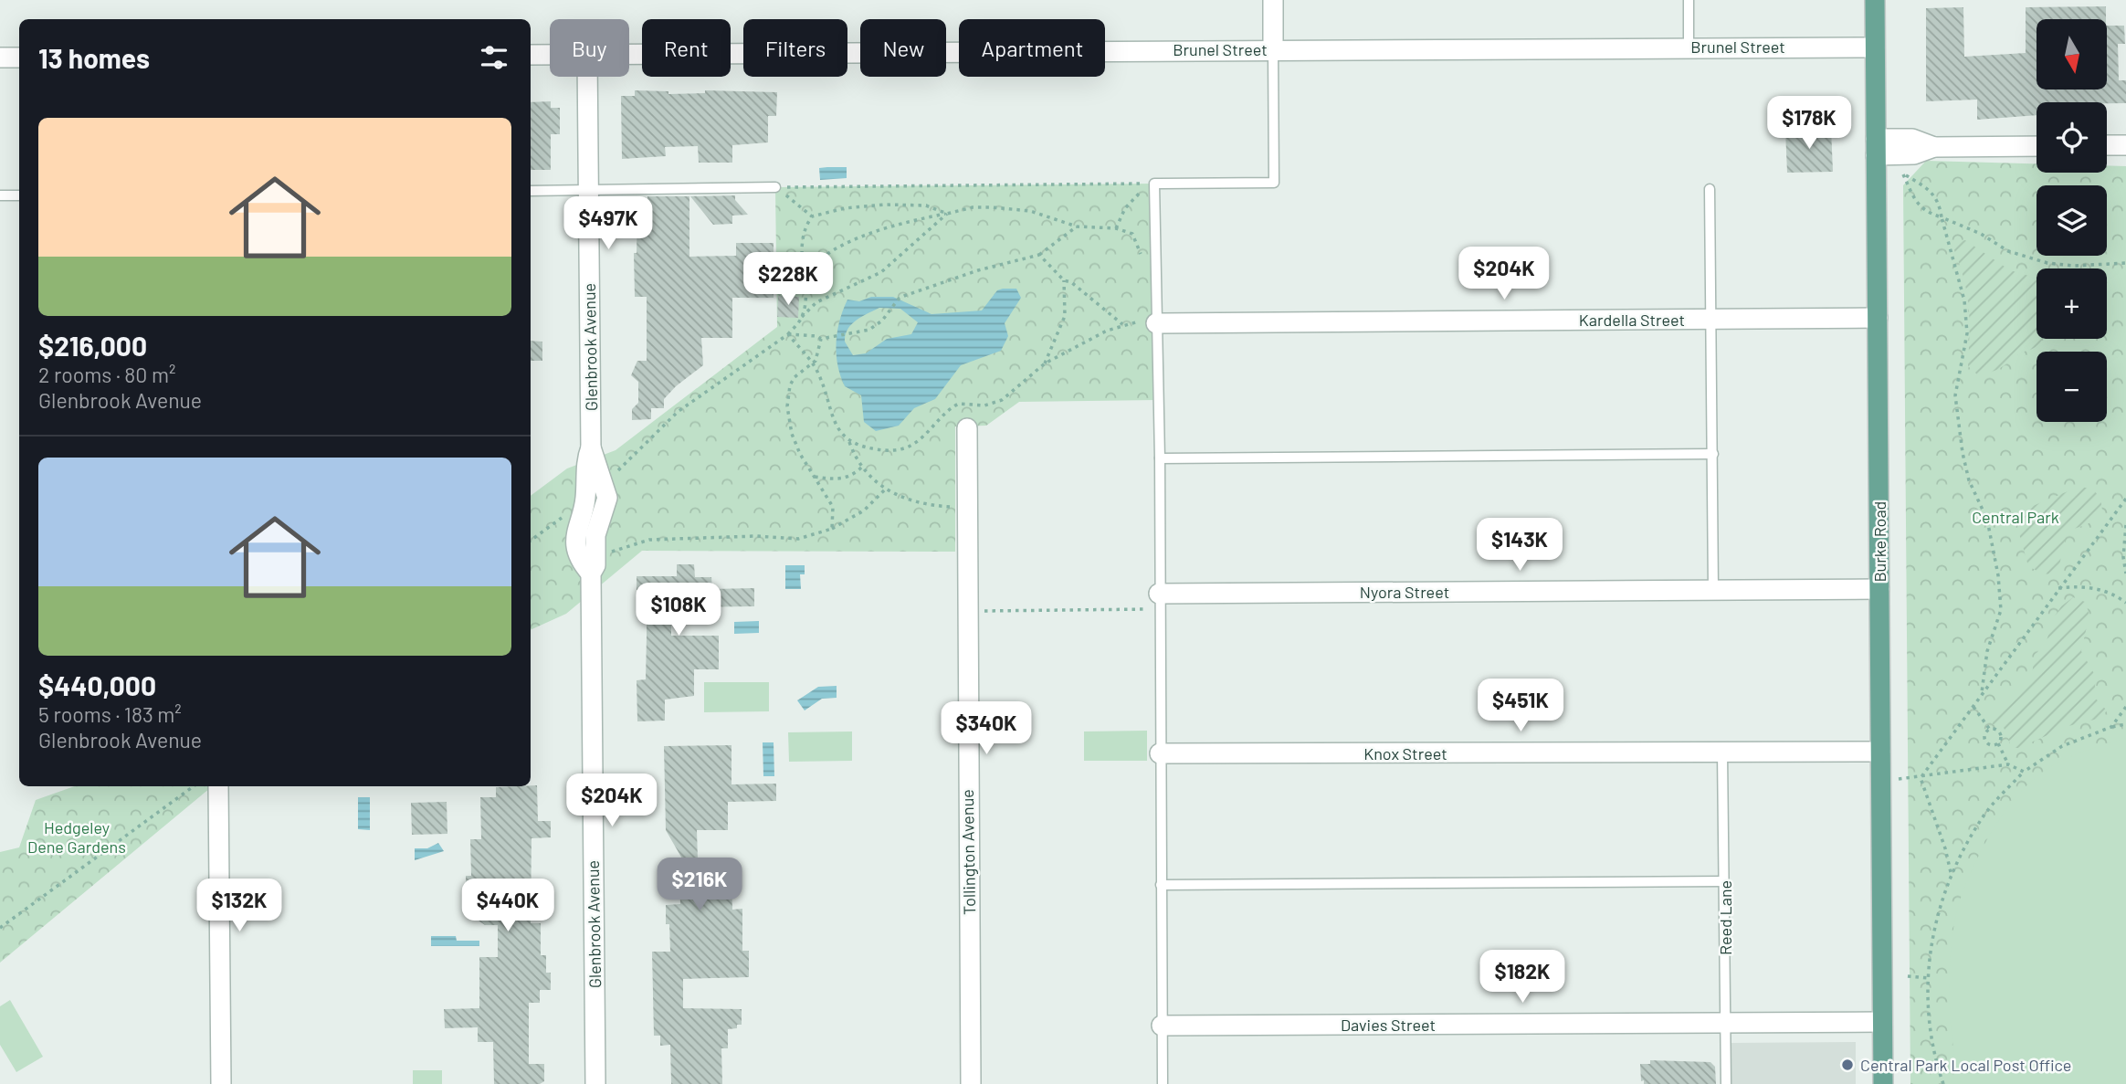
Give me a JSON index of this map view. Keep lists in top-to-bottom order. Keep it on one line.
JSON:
{"streets":{"main road":["Burke Road"],"street":["Brunel Street","Kardella Street","Glenbrook Avenue","Nyora Street","Knox Street","Tollington Avenue","Davies Street"],"lane":["Reed Lane"]},"crossings":[["Brunel Street","Burke Road"],["Kardella Street","Burke Road"],["Burke Road","Nyora Street"],["Burke Road","Knox Street"],["Burke Road","Davies Street"],["Knox Street","Reed Lane"],["Reed Lane","Davies Street"]],"parks":["Central Park","Hedgeley Dene Gardens"],"places":["Central Park Local Post Office"],"north":"bottom","page":{"map_buttons":["+","−"],"chip":["Buy","Rent","Filters","New","Apartment"],"heading":"13 homes","price":["$178K","$497K","$204K","$228K","$143K","$108K","$451K","$340K","$204K","$216K","$132K","$440K","$182K"],"list":[{"name":"$216,000","note":"2 rooms · 80 m² · Glenbrook Avenue"},{"name":"$440,000","note":"5 rooms · 183 m² · Glenbrook Avenue"}]}}
